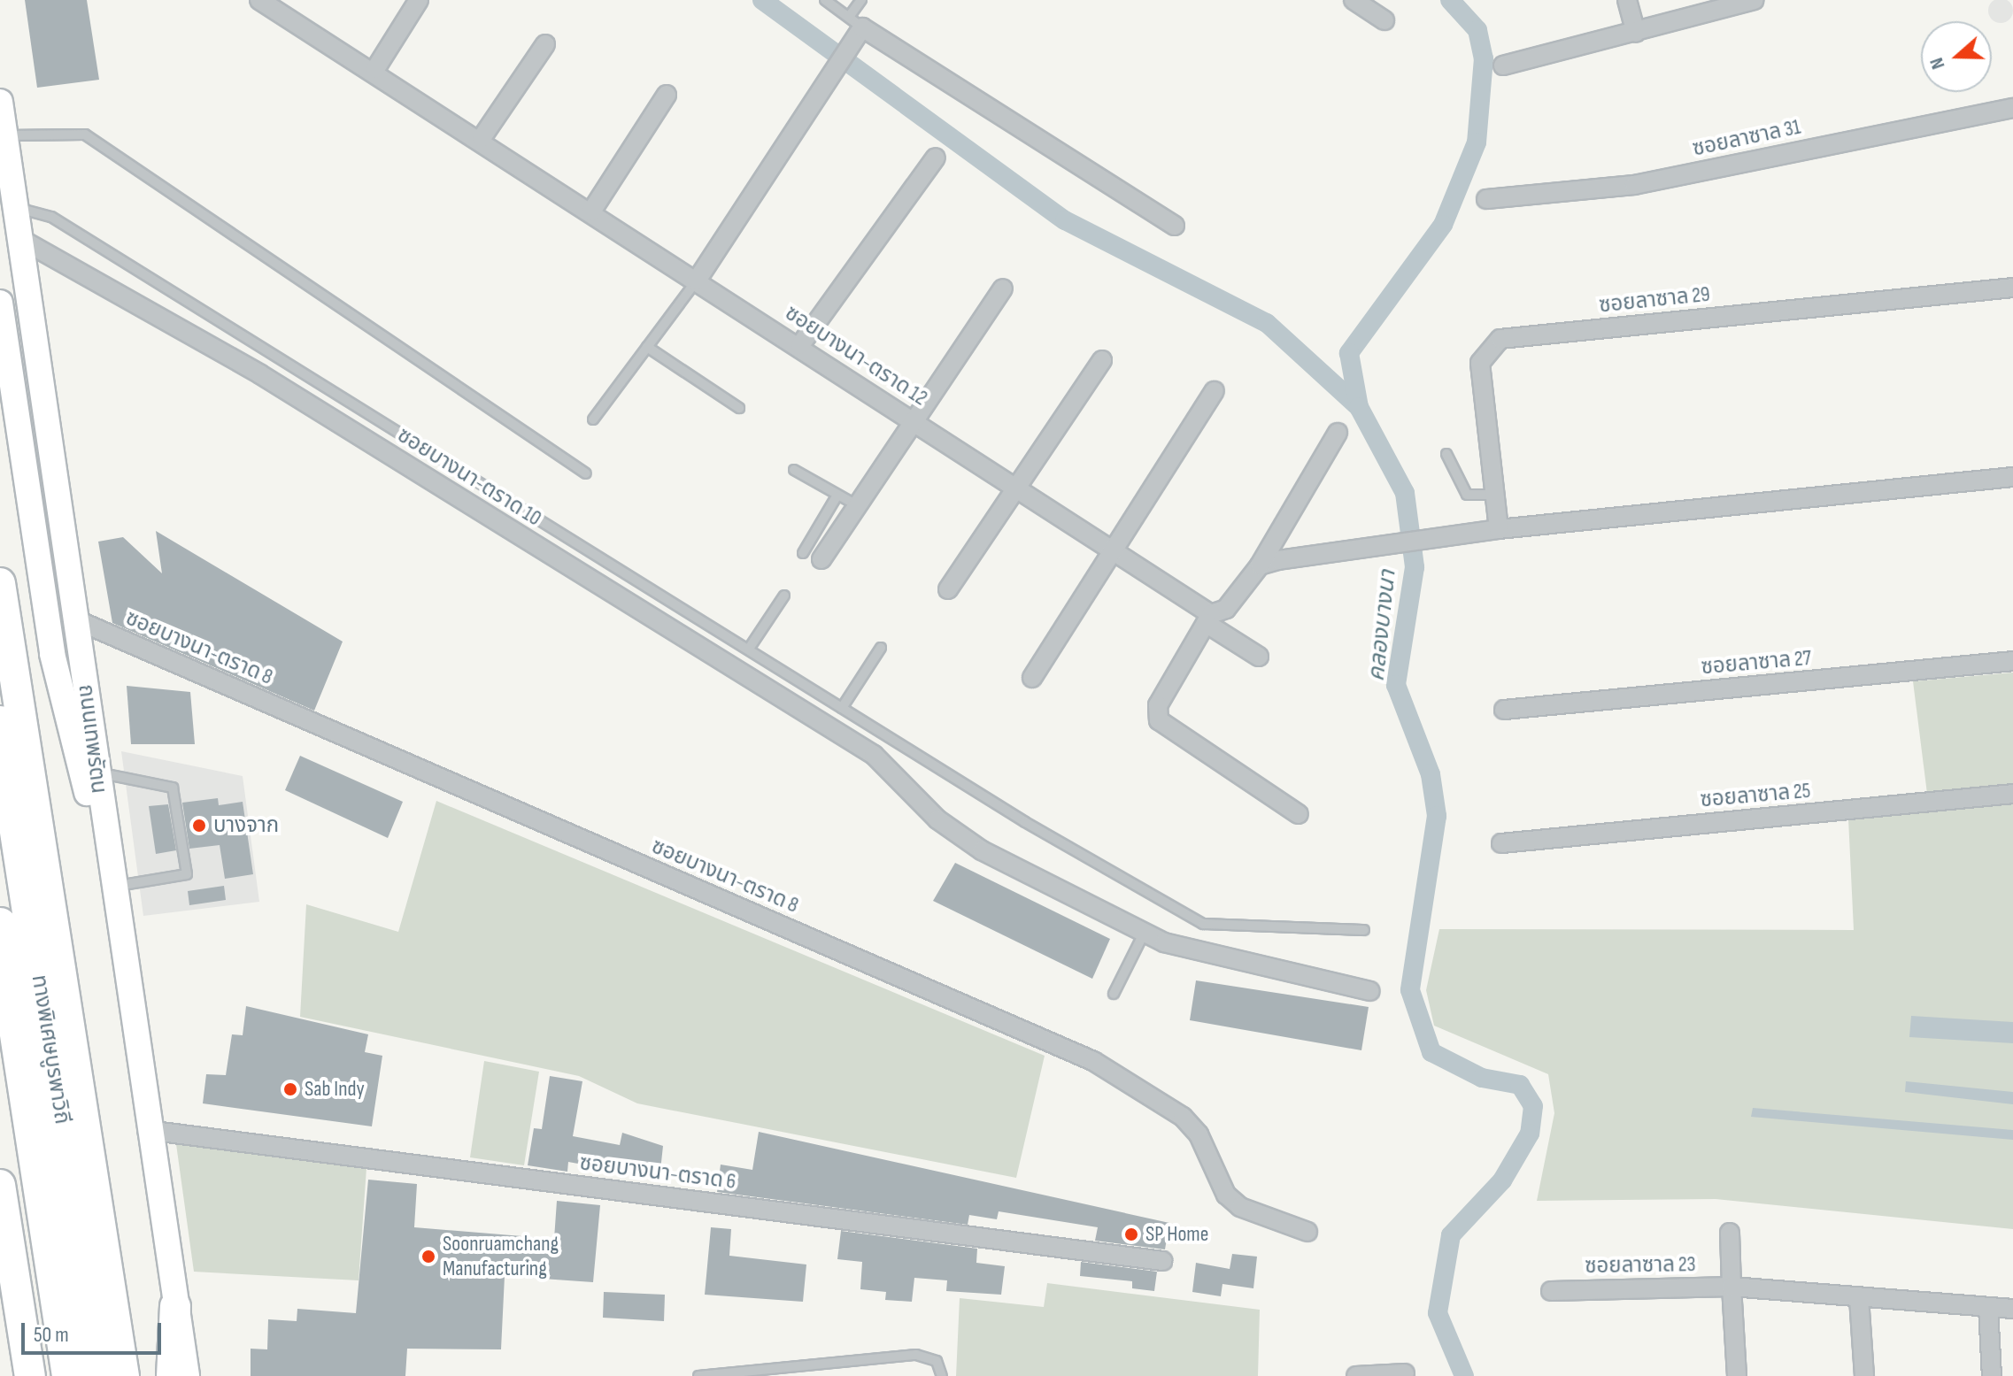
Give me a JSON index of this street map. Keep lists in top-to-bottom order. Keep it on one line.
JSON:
{"streets":{"highway":["ทางพิเศษบูรพาวิถี"],"main road":["ถนนเทพรัตน"],"street":["ซอยลาซาล 31","ซอยลาซาล 29","ซอยบางนา-ตราด 12","ซอยบางนา-ตราด 10","ซอยบางนา-ตราด 8","ซอยลาซาล 27","ซอยลาซาล 25","ซอยบางนา-ตราด 6","ซอยลาซาล 23"]},"crossings":[["ซอยบางนา-ตราด 10","ถนนเทพรัตน"],["ซอยบางนา-ตราด 8","ถนนเทพรัตน"],["ถนนเทพรัตน","ซอยบางนา-ตราด 6"]],"water":["คลองบางนา"],"places":["บางจาก","Sab Indy","SP Home","Soonruamchang Manufacturing"],"scale_bar":"50 m","north":"left"}
